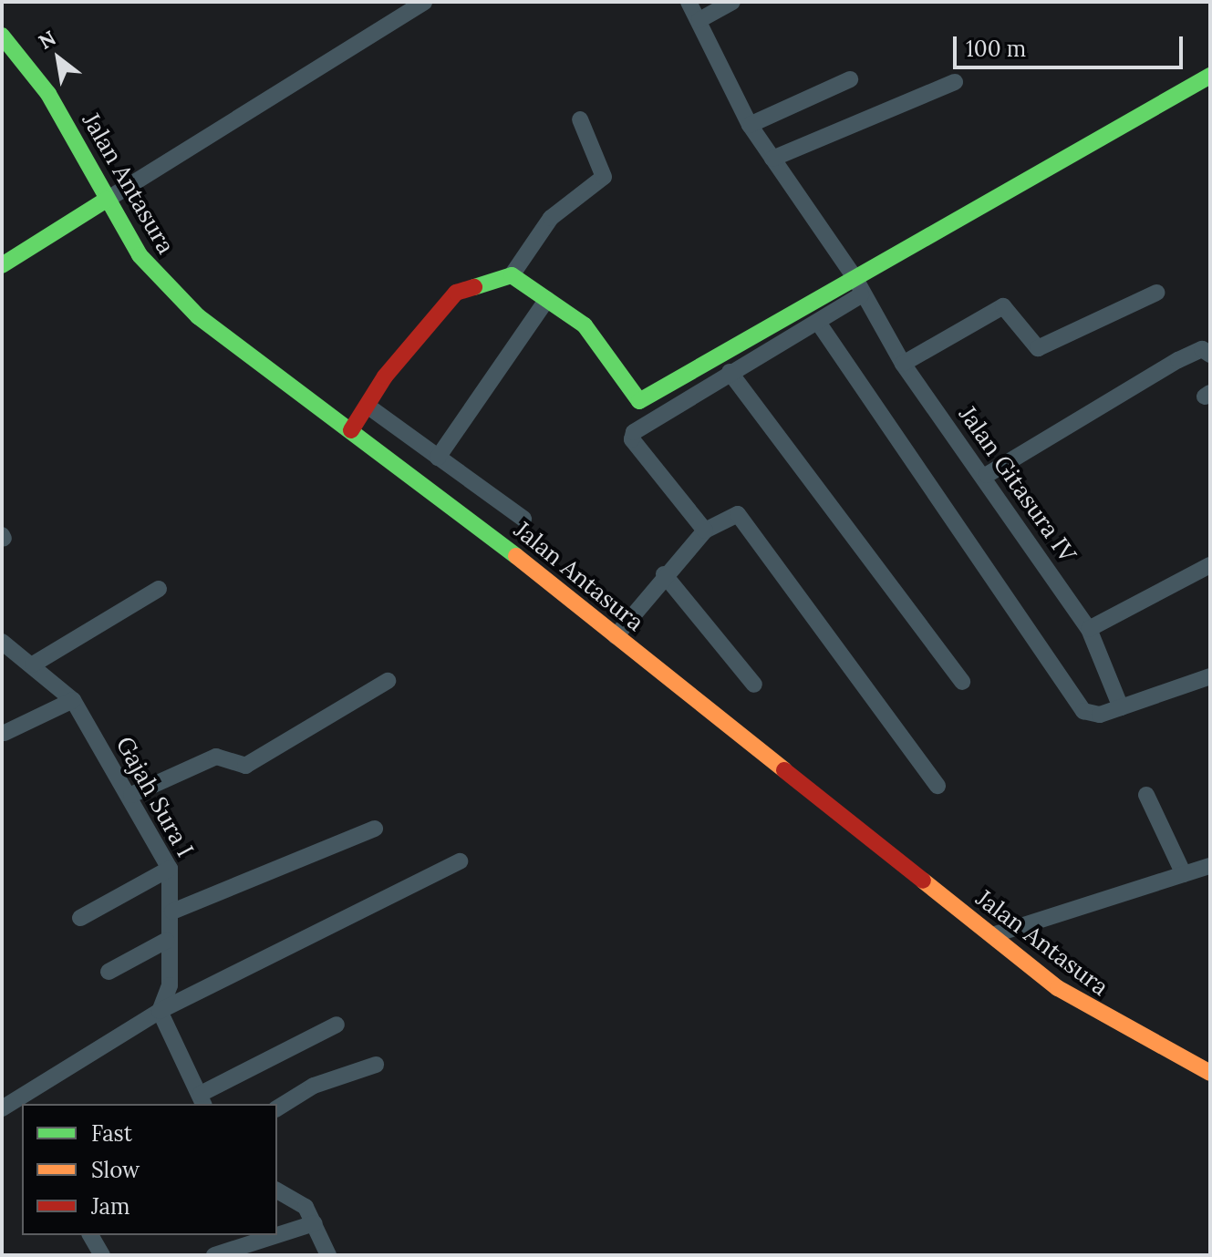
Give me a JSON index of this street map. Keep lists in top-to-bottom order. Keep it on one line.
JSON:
{"streets":{"main road":["Jalan Antasura"],"street":["Jalan Gitasura IV","Gajah Sura I"]},"legend":["Fast","Slow","Jam"],"scale_bar":"100 m","north":"top left"}
